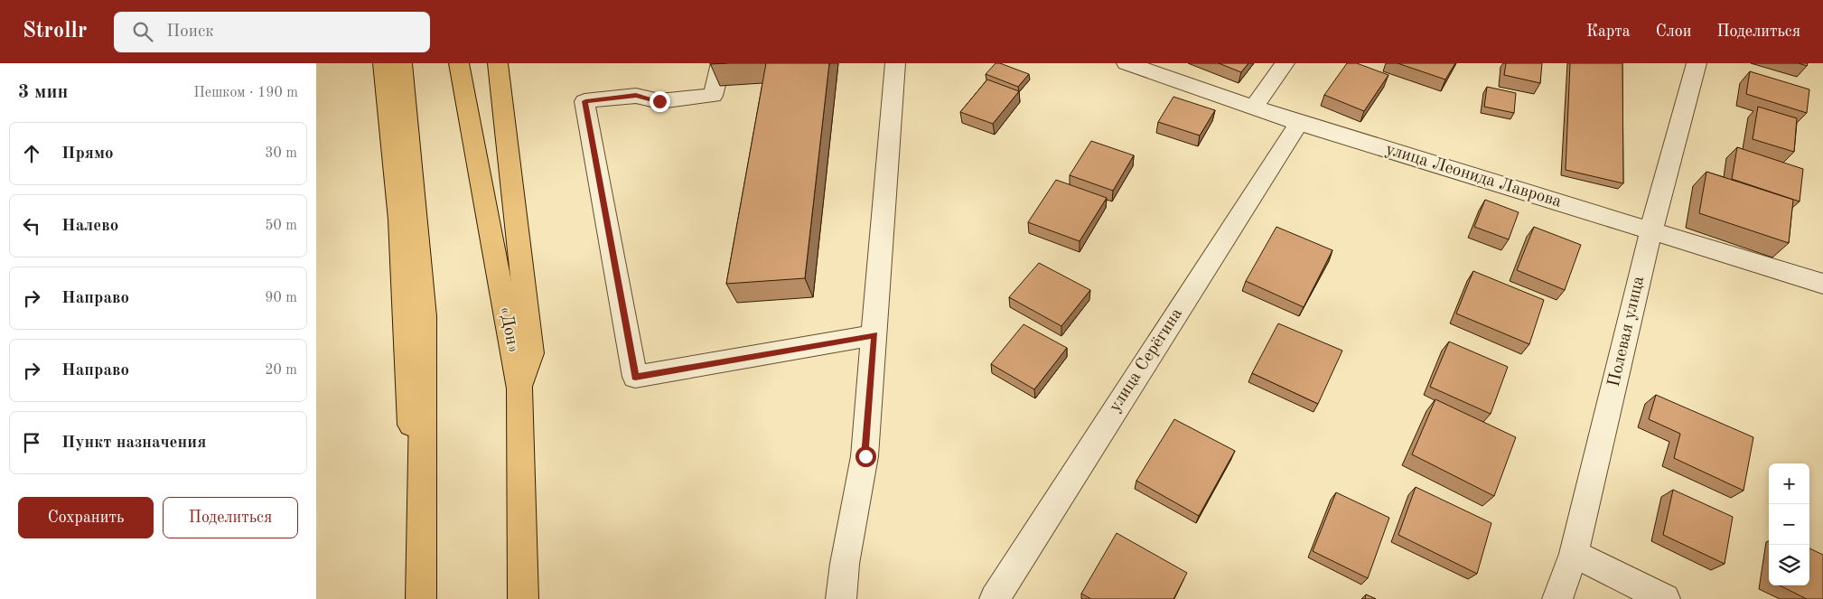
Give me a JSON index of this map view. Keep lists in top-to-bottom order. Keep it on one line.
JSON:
{"streets":{"main road":["«Дон»"],"street":["улица Леонида Лаврова","Полевая улица","улица Серёгина"]},"crossings":[["улица Леонида Лаврова","Полевая улица"],["улица Леонида Лаврова","улица Серёгина"]],"page":{"header":"Strollr","search":"Поиск","nav":["Карта","Слои","Поделиться"],"heading":["3 мин","Пешком · 190 m"],"list":[["Прямо","30 m"],["Налево","50 m"],["Направо","90 m"],["Направо","20 m"],"Пункт назначения"],"map_buttons":["+","−"],"buttons":["Сохранить","Поделиться"]}}
